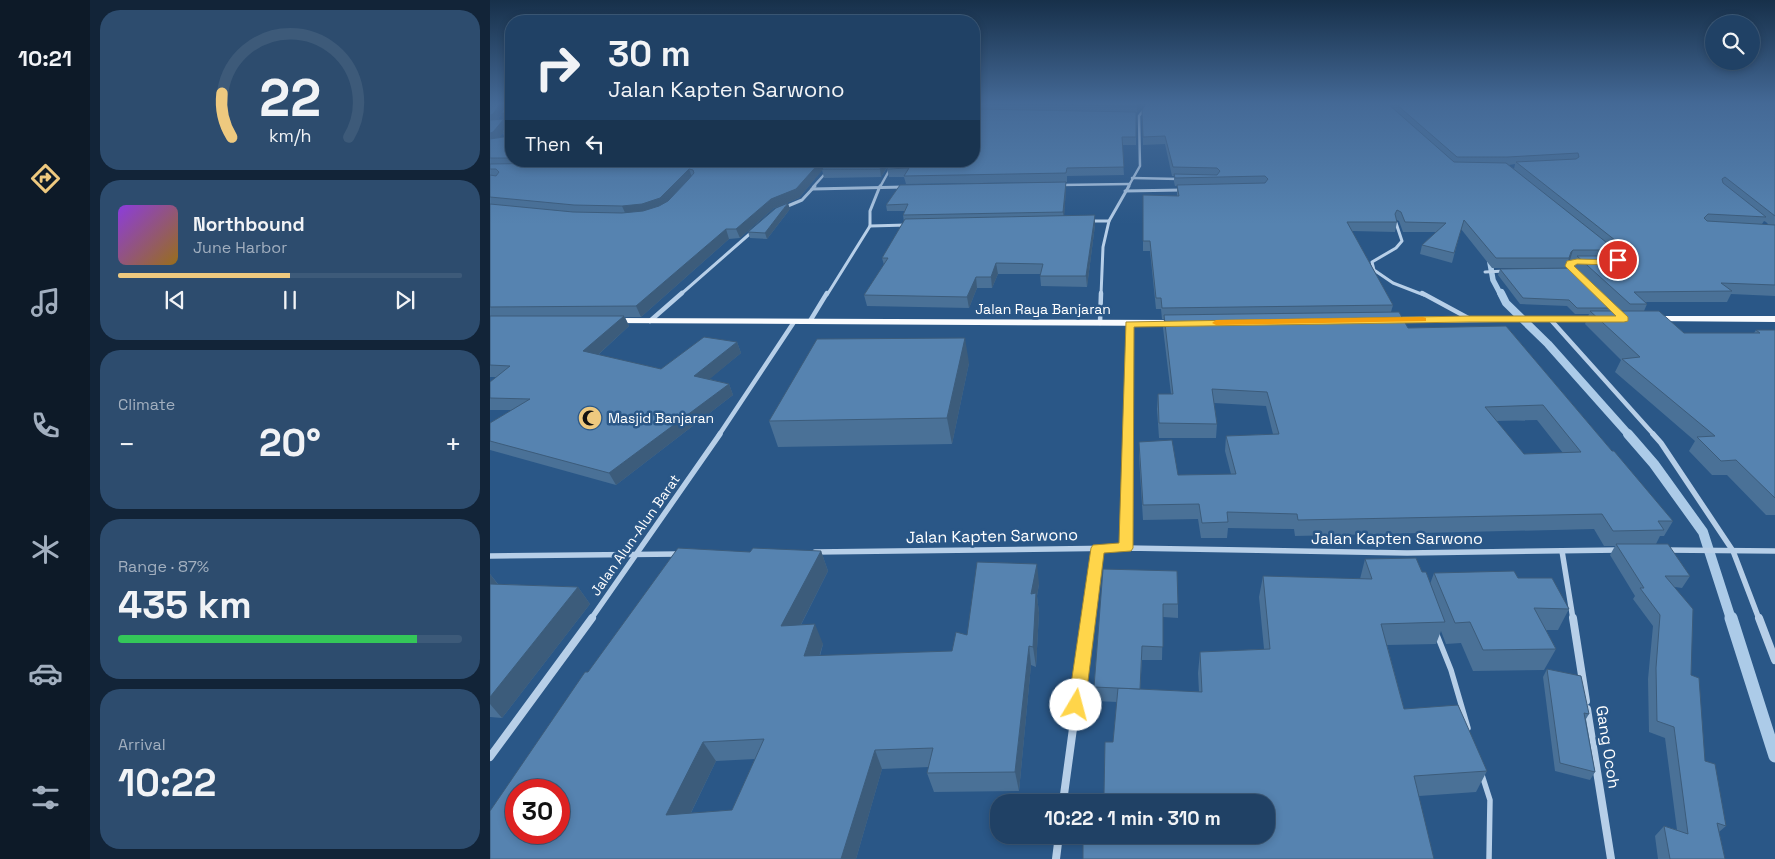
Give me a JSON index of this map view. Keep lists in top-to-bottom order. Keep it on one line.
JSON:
{"streets":{"main road":["Jalan Raya Banjaran"],"street":["Jalan Alun-Alun Barat","Jalan Kapten Sarwono","Gang Ocoh"]},"crossings":[["Jalan Raya Banjaran","Jalan Alun-Alun Barat"],["Jalan Kapten Sarwono","Gang Ocoh"]],"places":{"mosque":["Masjid Banjaran"]},"page":{"tabs":"10:21","turn":["30 m","Jalan Kapten Sarwono"],"then":"Then","song":["Northbound","June Harbor"],"tile":["Climate",["Range · 87%","435 km"],["Arrival","10:22"]],"heat":["−","20°","+"],"limit":"30","trip":"10:22 · 1 min · 310 m","gauge":["22","km/h"]}}
